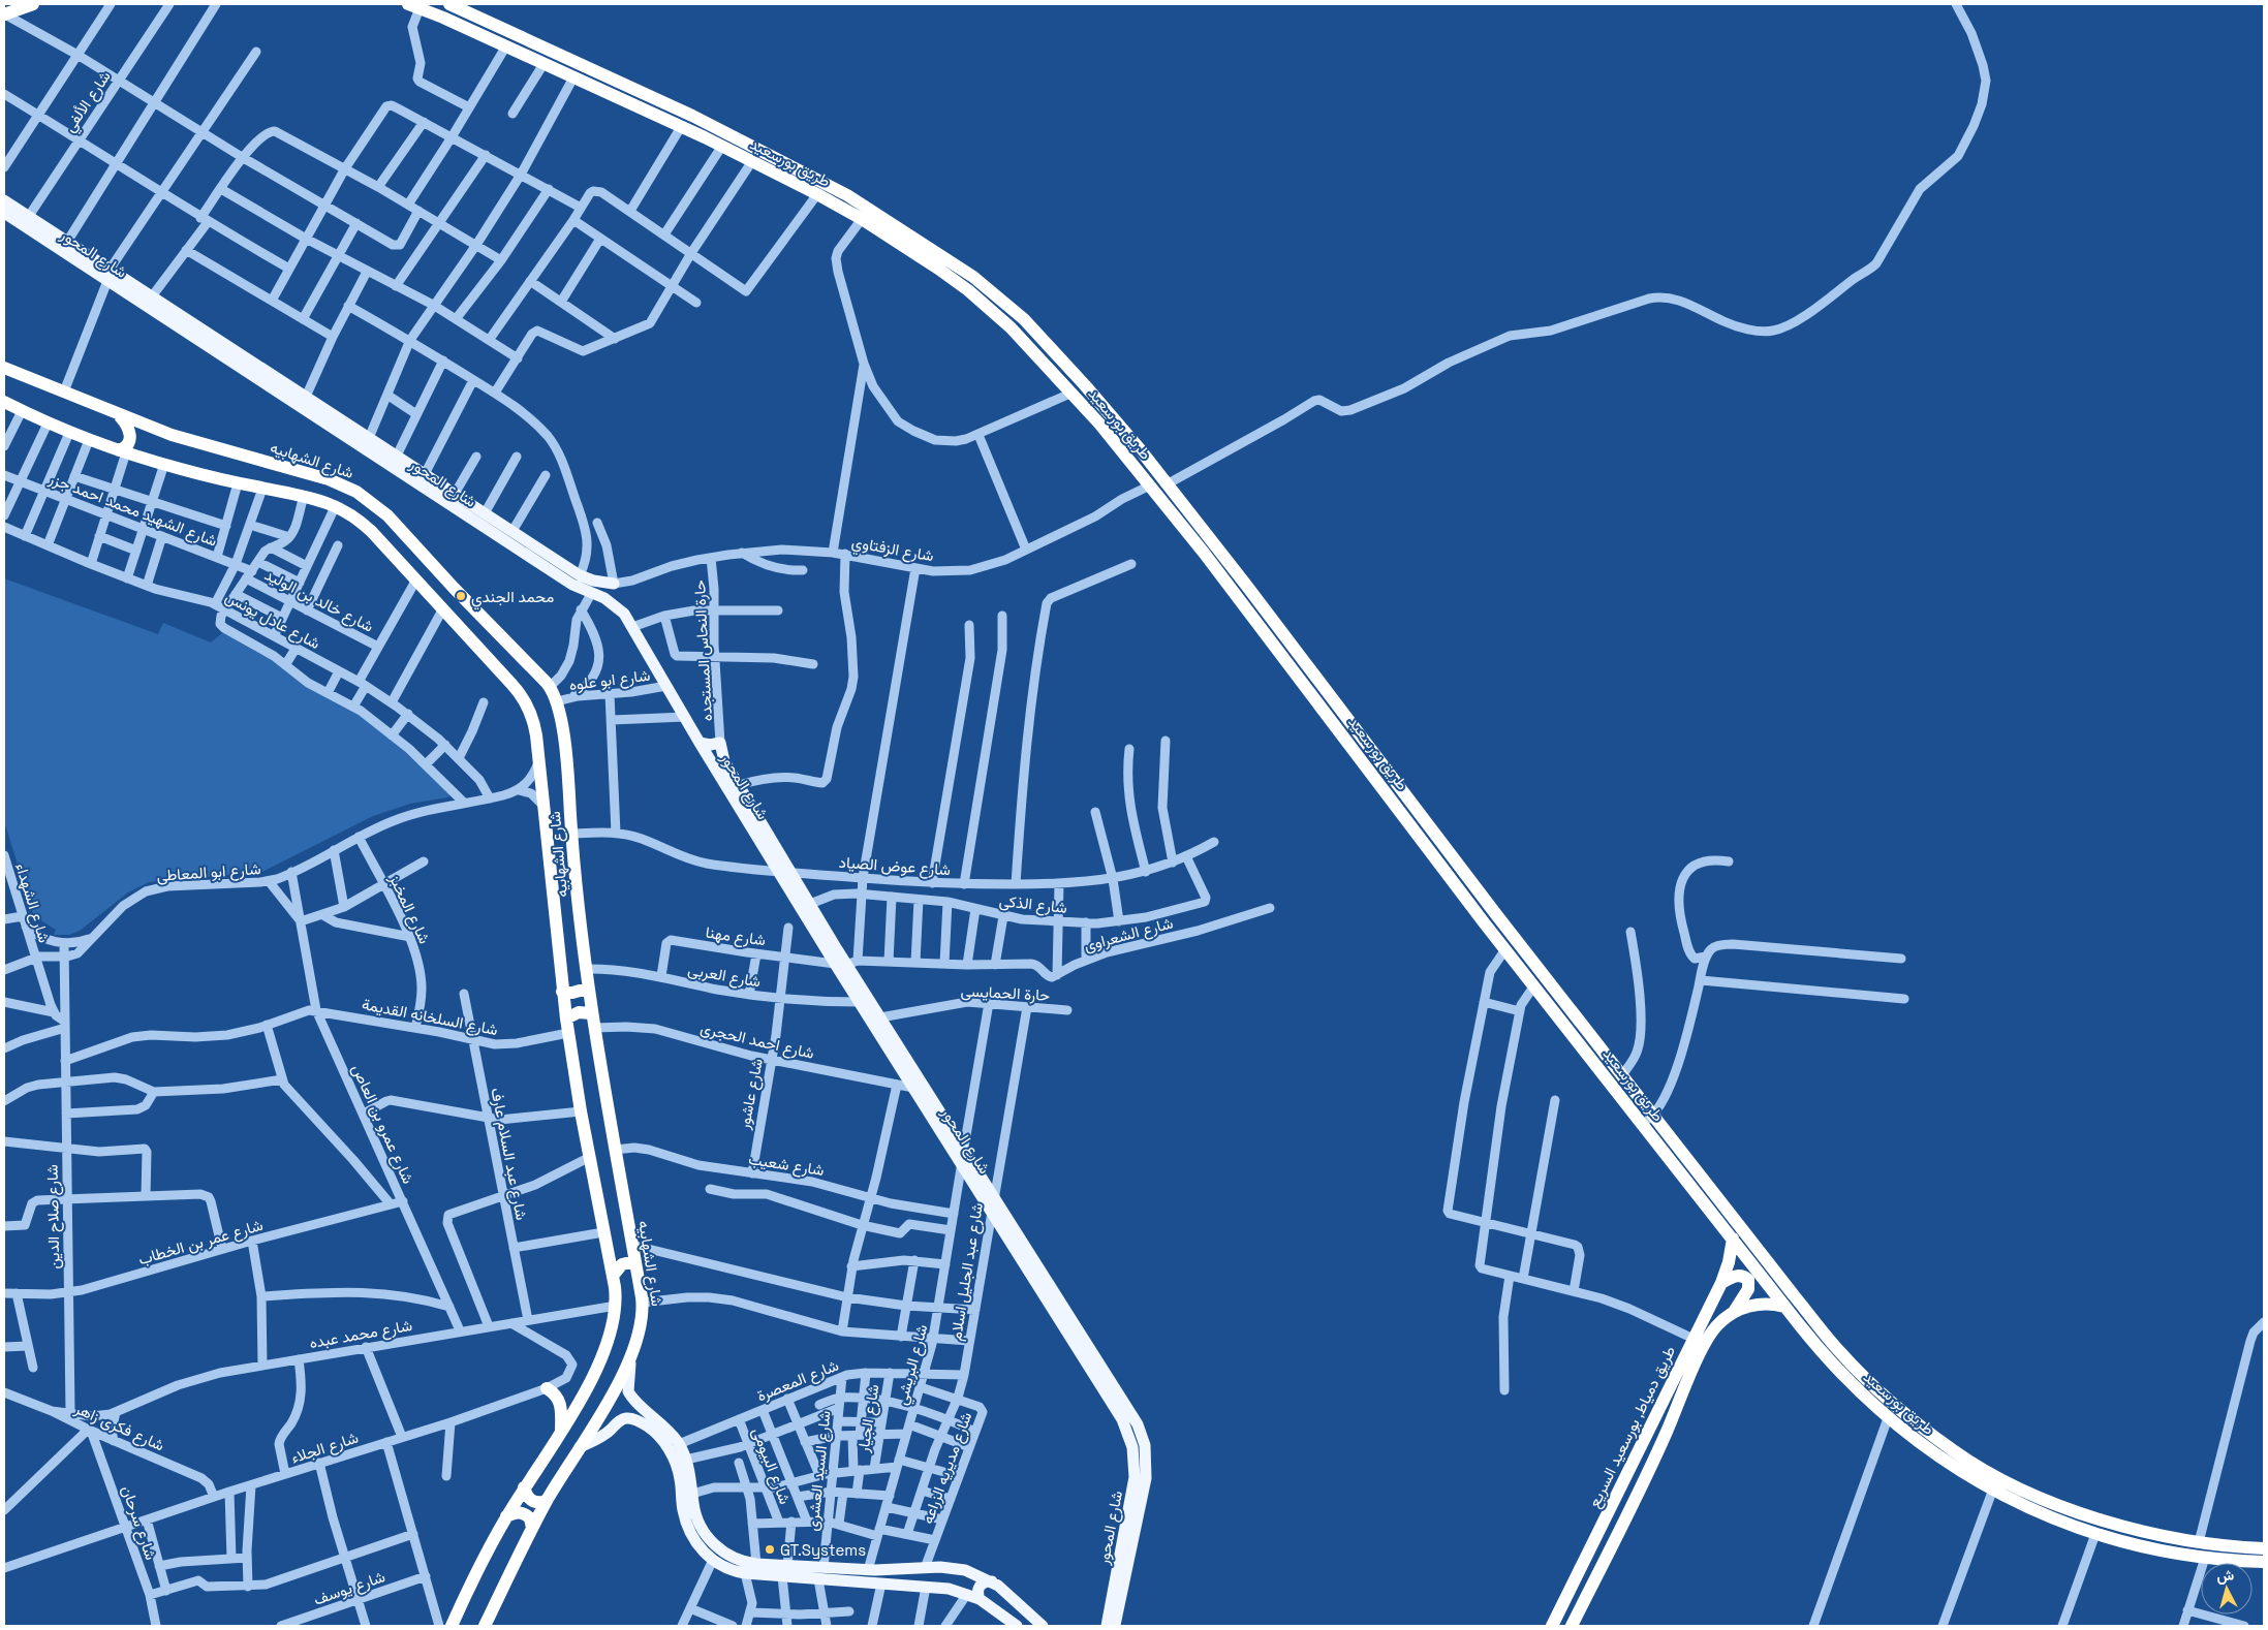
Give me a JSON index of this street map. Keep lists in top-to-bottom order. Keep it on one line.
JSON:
{"streets":{"highway":["طريق بورسعيد","شارع الشهابيه","طريق دمياط, بورسعيد السريع"],"main road":["شارع المحور"],"street":["شارع الألفي","شارع الشهيد محمد احمد جزر","شارع الزفتاوي","شارع خالد بن الوليد","شارع عادل يونس","حارة النحاس المستجده","شارع ابو علوه","شارع عوض الصياد","شارع ابو المعاطى","شارع الشهداء","شارع الذكى","شارع المخبز","شارع الشعراوى","شارع مهنا","شارع العربى","حارة الحمايسى","شارع السلخانه القديمة","شارع احمد الحجرى","شارع عاشور","شارع عمرو بن العاص","شارع عبد السلام عارف","شارع شعيب","شارع صلاح الدين","شارع عمر بن الخطاب","شارع عبد الجليل اسلام","شارع محمد عبده","شارع البريشي","شارع المعصرة","شارع الجيار","شارع فكرى زاهر","شارع الجلاء","شارع البيومى","شارع مديريه الزراعه","شارع السيد العشرى","شارع سرحان","شارع يوسف"]},"crossings":[["شارع الألفي","شارع المحور"],["طريق بورسعيد","شارع الزفتاوي"],["طريق بورسعيد","طريق دمياط, بورسعيد السريع"],["شارع المحور","شارع الزفتاوي"],["شارع المحور","حارة النحاس المستجده"],["شارع المحور","شارع ابو علوه"],["شارع المحور","شارع عوض الصياد"],["شارع المحور","شارع الذكى"],["شارع المحور","شارع مهنا"],["شارع المحور","شارع العربى"],["شارع المحور","حارة الحمايسى"],["شارع المحور","شارع احمد الحجرى"],["شارع المحور","شارع عبد الجليل اسلام"],["شارع المحور","شارع البريشي"],["شارع الشهابيه","شارع ابو علوه"],["شارع الشهابيه","شارع عوض الصياد"],["شارع الشهابيه","شارع العربى"],["شارع الشهابيه","شارع السلخانه القديمة"],["شارع الشهابيه","شارع احمد الحجرى"],["شارع الشهابيه","شارع شعيب"],["شارع الشهابيه","شارع محمد عبده"],["شارع الشهيد محمد احمد جزر","شارع خالد بن الوليد"],["شارع الزفتاوي","حارة النحاس المستجده"],["شارع عادل يونس","شارع ابو المعاطى"],["شارع عوض الصياد","شارع الذكى"],["شارع ابو المعاطى","شارع الشهداء"],["شارع ابو المعاطى","شارع المخبز"],["شارع ابو المعاطى","شارع عمرو بن العاص"],["شارع ابو المعاطى","شارع صلاح الدين"],["شارع المخبز","شارع السلخانه القديمة"],["شارع مهنا","شارع العربى"],["شارع مهنا","شارع عاشور"],["شارع العربى","شارع عاشور"],["حارة الحمايسى","شارع عبد الجليل اسلام"],["شارع السلخانه القديمة","شارع عمرو بن العاص"],["شارع السلخانه القديمة","شارع عبد السلام عارف"],["شارع احمد الحجرى","شارع عاشور"],["شارع عاشور","شارع شعيب"],["شارع عمرو بن العاص","شارع عمر بن الخطاب"],["شارع عمرو بن العاص","شارع محمد عبده"],["شارع عبد السلام عارف","شارع محمد عبده"],["شارع شعيب","شارع البريشي"],["شارع صلاح الدين","شارع عمر بن الخطاب"],["شارع صلاح الدين","شارع محمد عبده"],["شارع عبد الجليل اسلام","شارع المعصرة"],["شارع عبد الجليل اسلام","شارع مديريه الزراعه"],["شارع محمد عبده","شارع فكرى زاهر"],["شارع محمد عبده","شارع الجلاء"],["شارع البريشي","شارع المعصرة"],["شارع البريشي","شارع مديريه الزراعه"],["شارع المعصرة","شارع الجيار"],["شارع المعصرة","شارع البيومى"],["شارع المعصرة","شارع السيد العشرى"],["شارع فكرى زاهر","شارع الجلاء"],["شارع فكرى زاهر","شارع سرحان"],["شارع الجلاء","شارع سرحان"]],"places":["محمد الجندي","GT.Systems"],"north":"top"}
